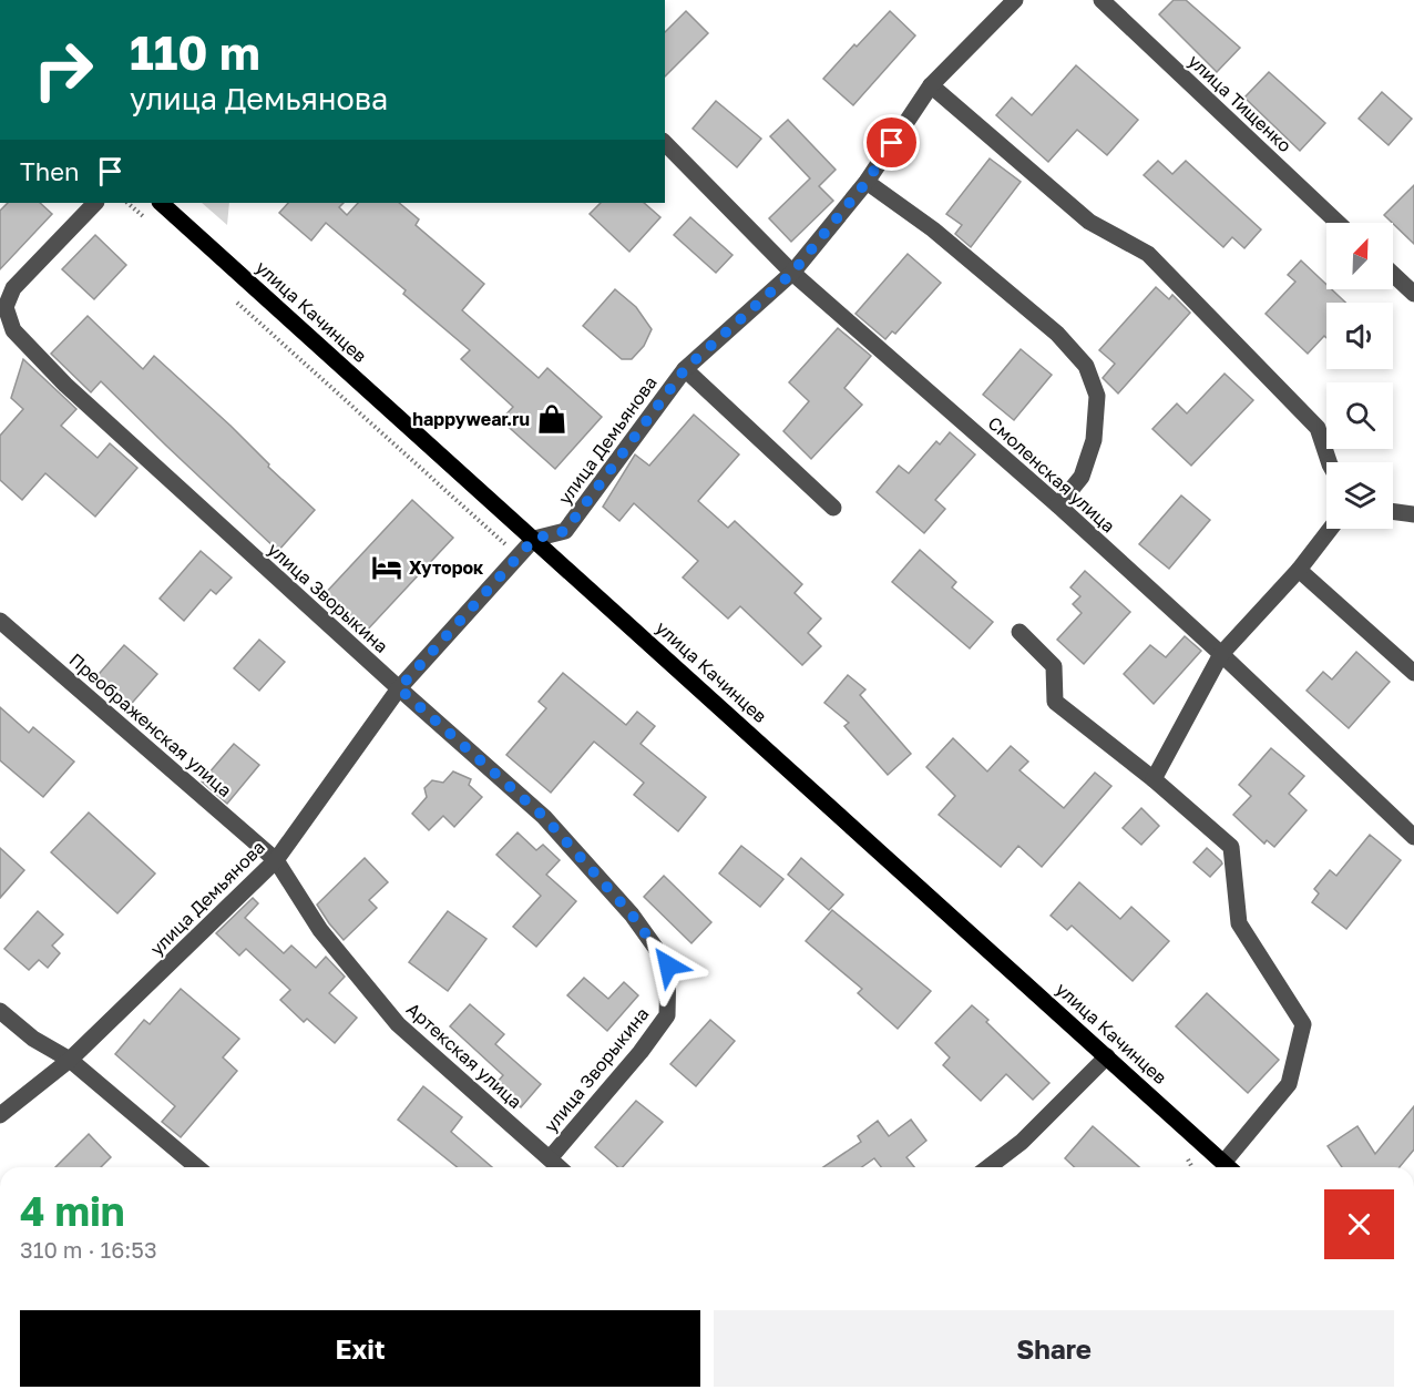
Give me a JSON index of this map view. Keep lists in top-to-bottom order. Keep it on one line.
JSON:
{"streets":{"main road":["улица Качинцев"],"street":["улица Тищенко","улица Демьянова","Смоленская улица","улица Зворыкина","Преображенская улица","Артекская улица"]},"crossings":[["улица Качинцев","улица Демьянова"],["улица Демьянова","Смоленская улица"],["улица Демьянова","улица Зворыкина"],["улица Демьянова","Преображенская улица"],["улица Демьянова","Артекская улица"],["улица Зворыкина","Артекская улица"],["Преображенская улица","Артекская улица"]],"places":{"shop":["happywear.ru"],"hotel":["Хуторок"]},"north":"top right","page":{"turn":["110 m","улица Демьянова"],"then":"Then","heading":["4 min","310 m · 16:53"],"buttons":["Exit","Share"]}}
